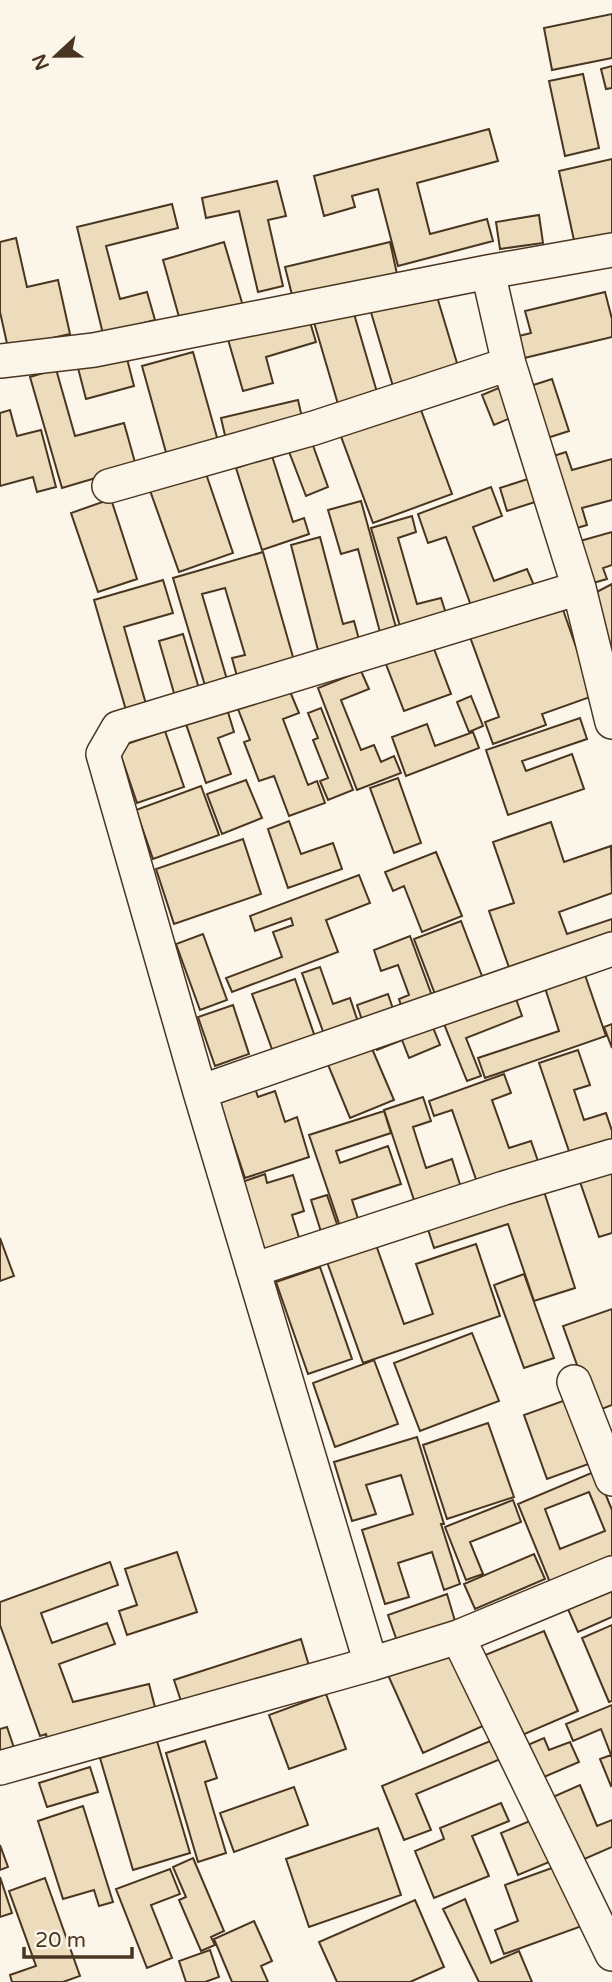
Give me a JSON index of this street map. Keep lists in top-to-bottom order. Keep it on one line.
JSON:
{"scale_bar":"20 m","north":"left"}
